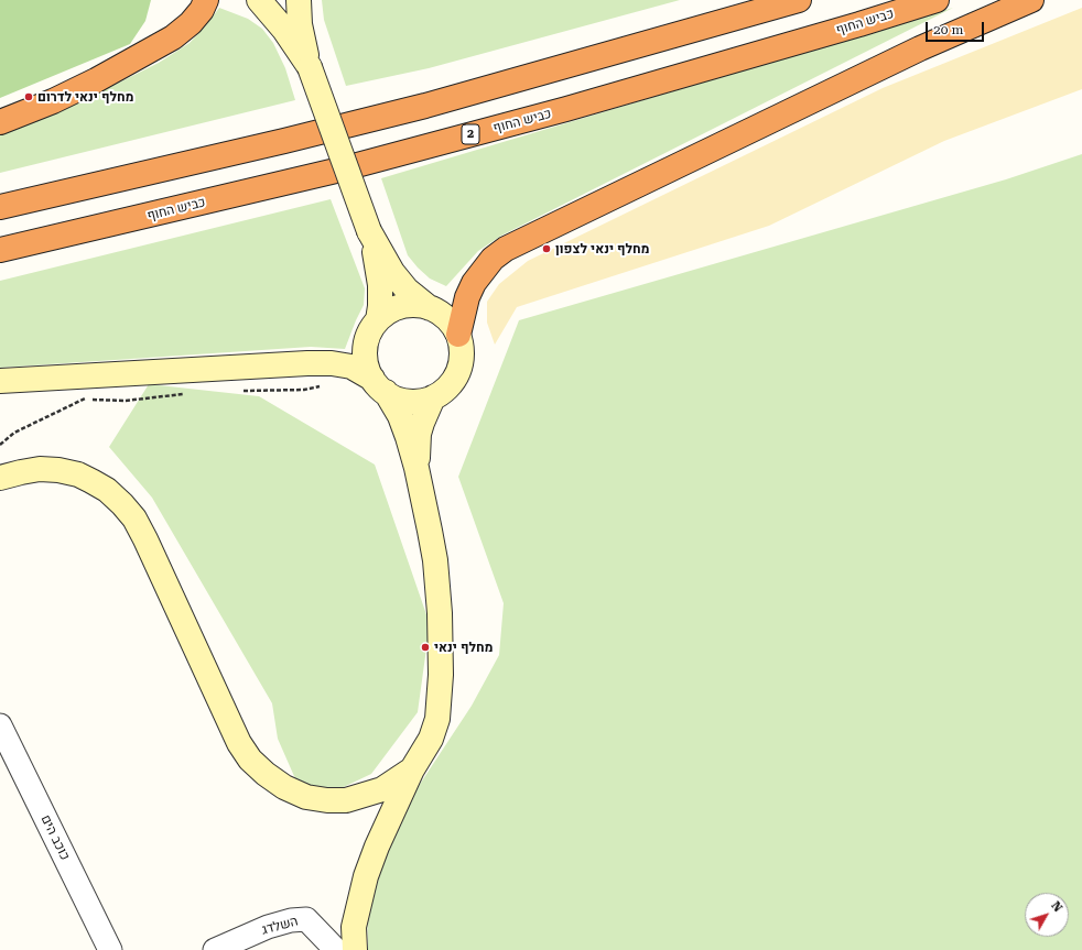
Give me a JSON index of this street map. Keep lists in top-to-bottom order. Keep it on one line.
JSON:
{"streets":{"highway":["כביש החוף","2"],"street":["כוכב הים","השלדג"]},"places":["מחלף ינאי לדרום","מחלף ינאי לצפון","מחלף ינאי"],"scale_bar":"20 m","north":"top right"}
